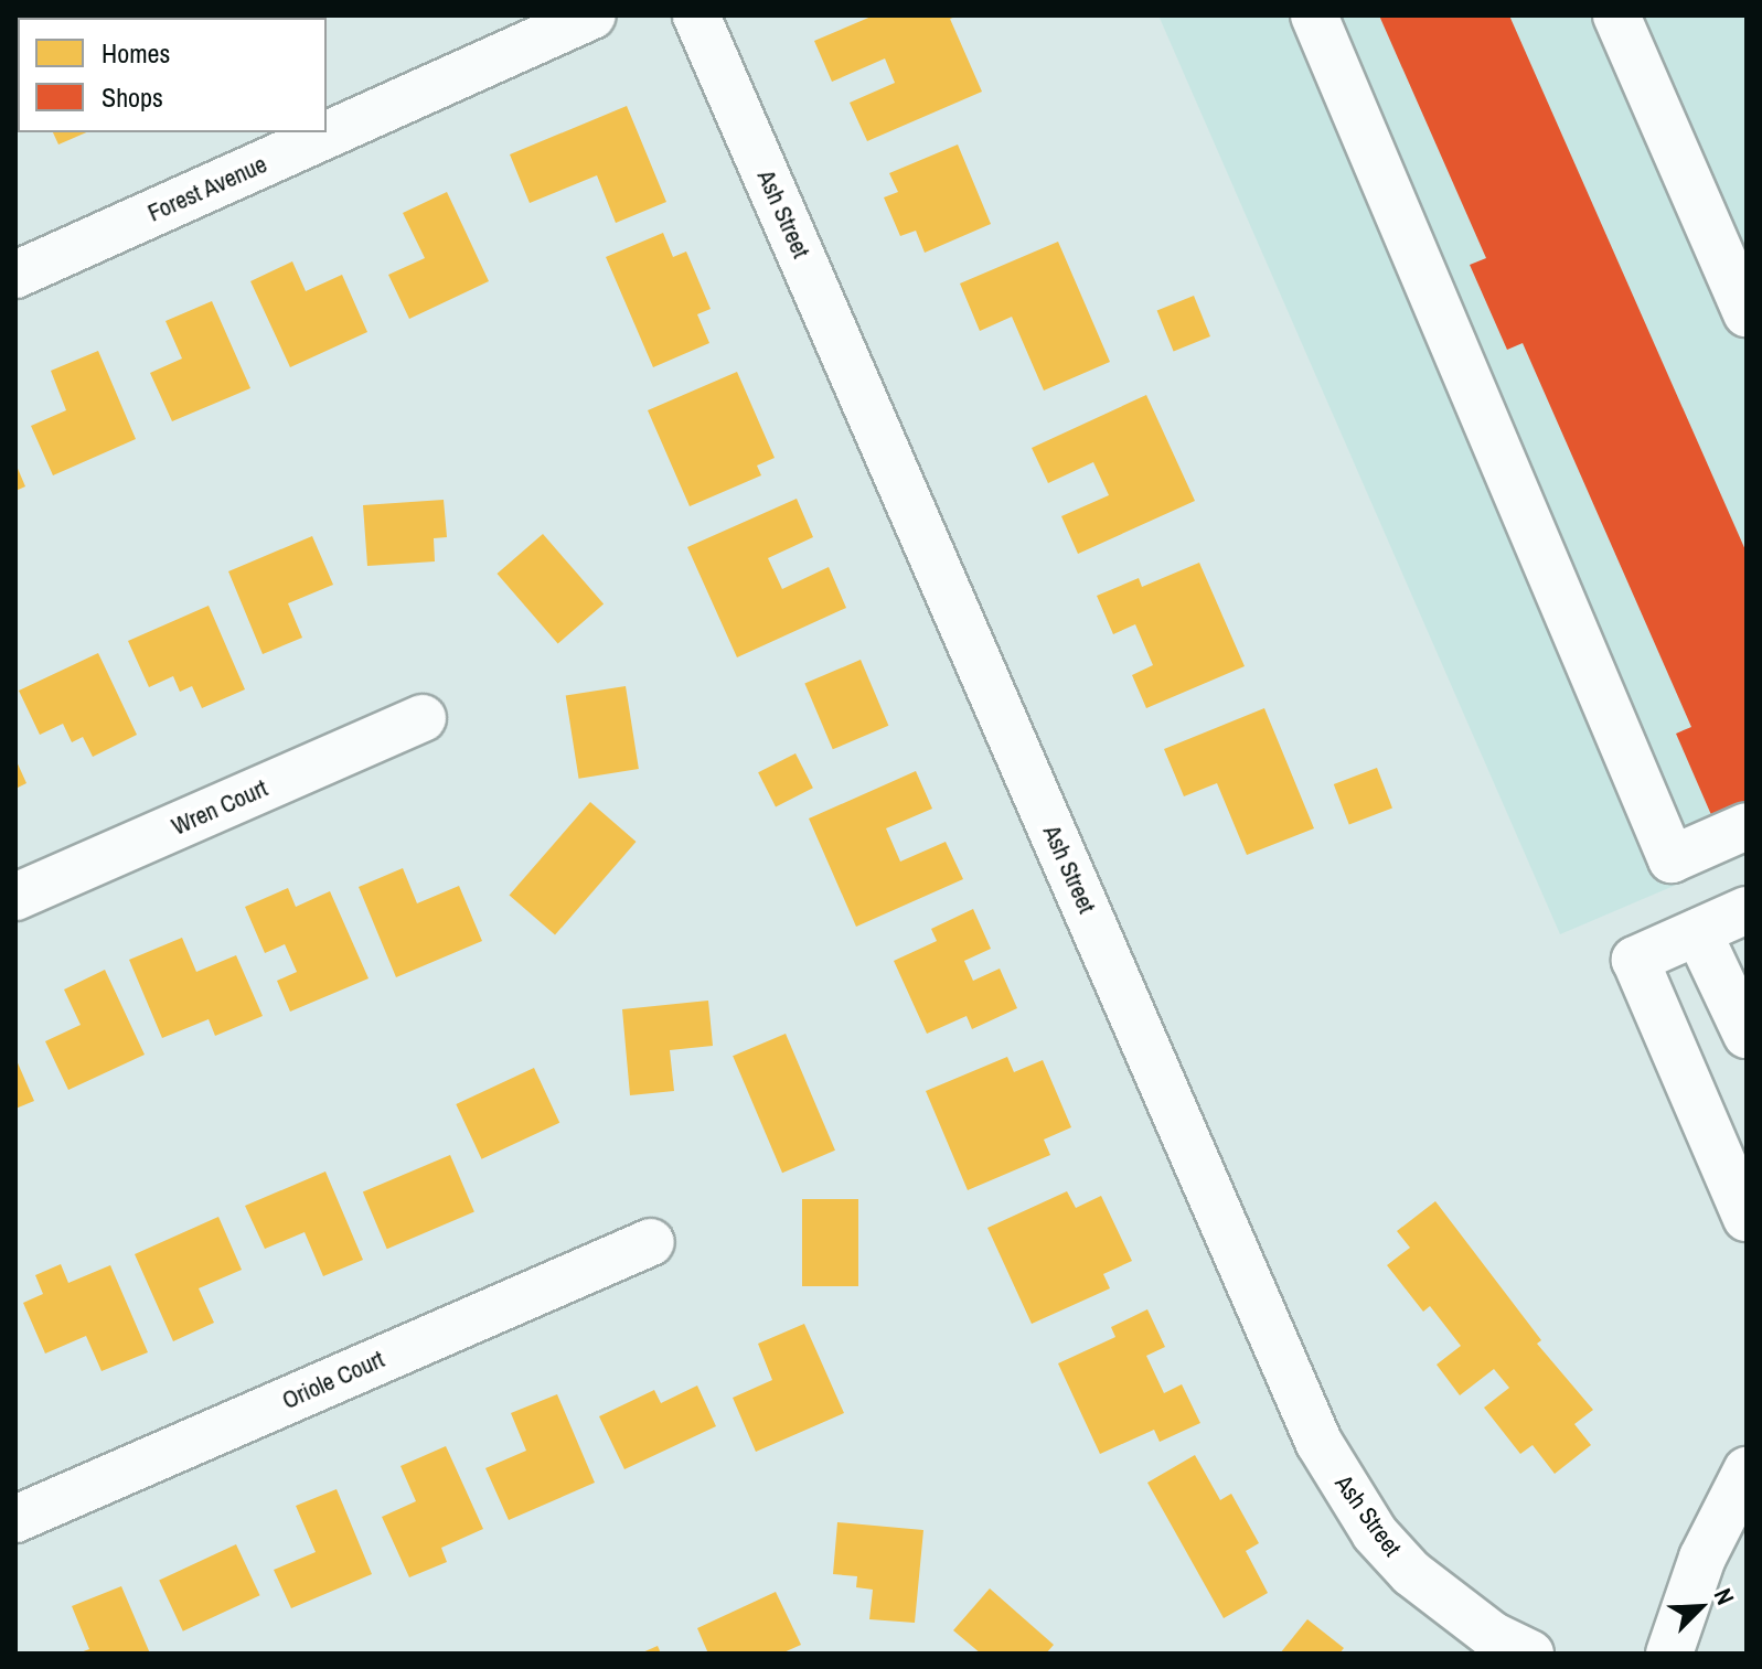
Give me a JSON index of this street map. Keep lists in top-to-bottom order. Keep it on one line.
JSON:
{"streets":{"street":["Forest Avenue","Ash Street","Wren Court","Oriole Court"]},"legend":["Homes","Shops"],"north":"top right"}
